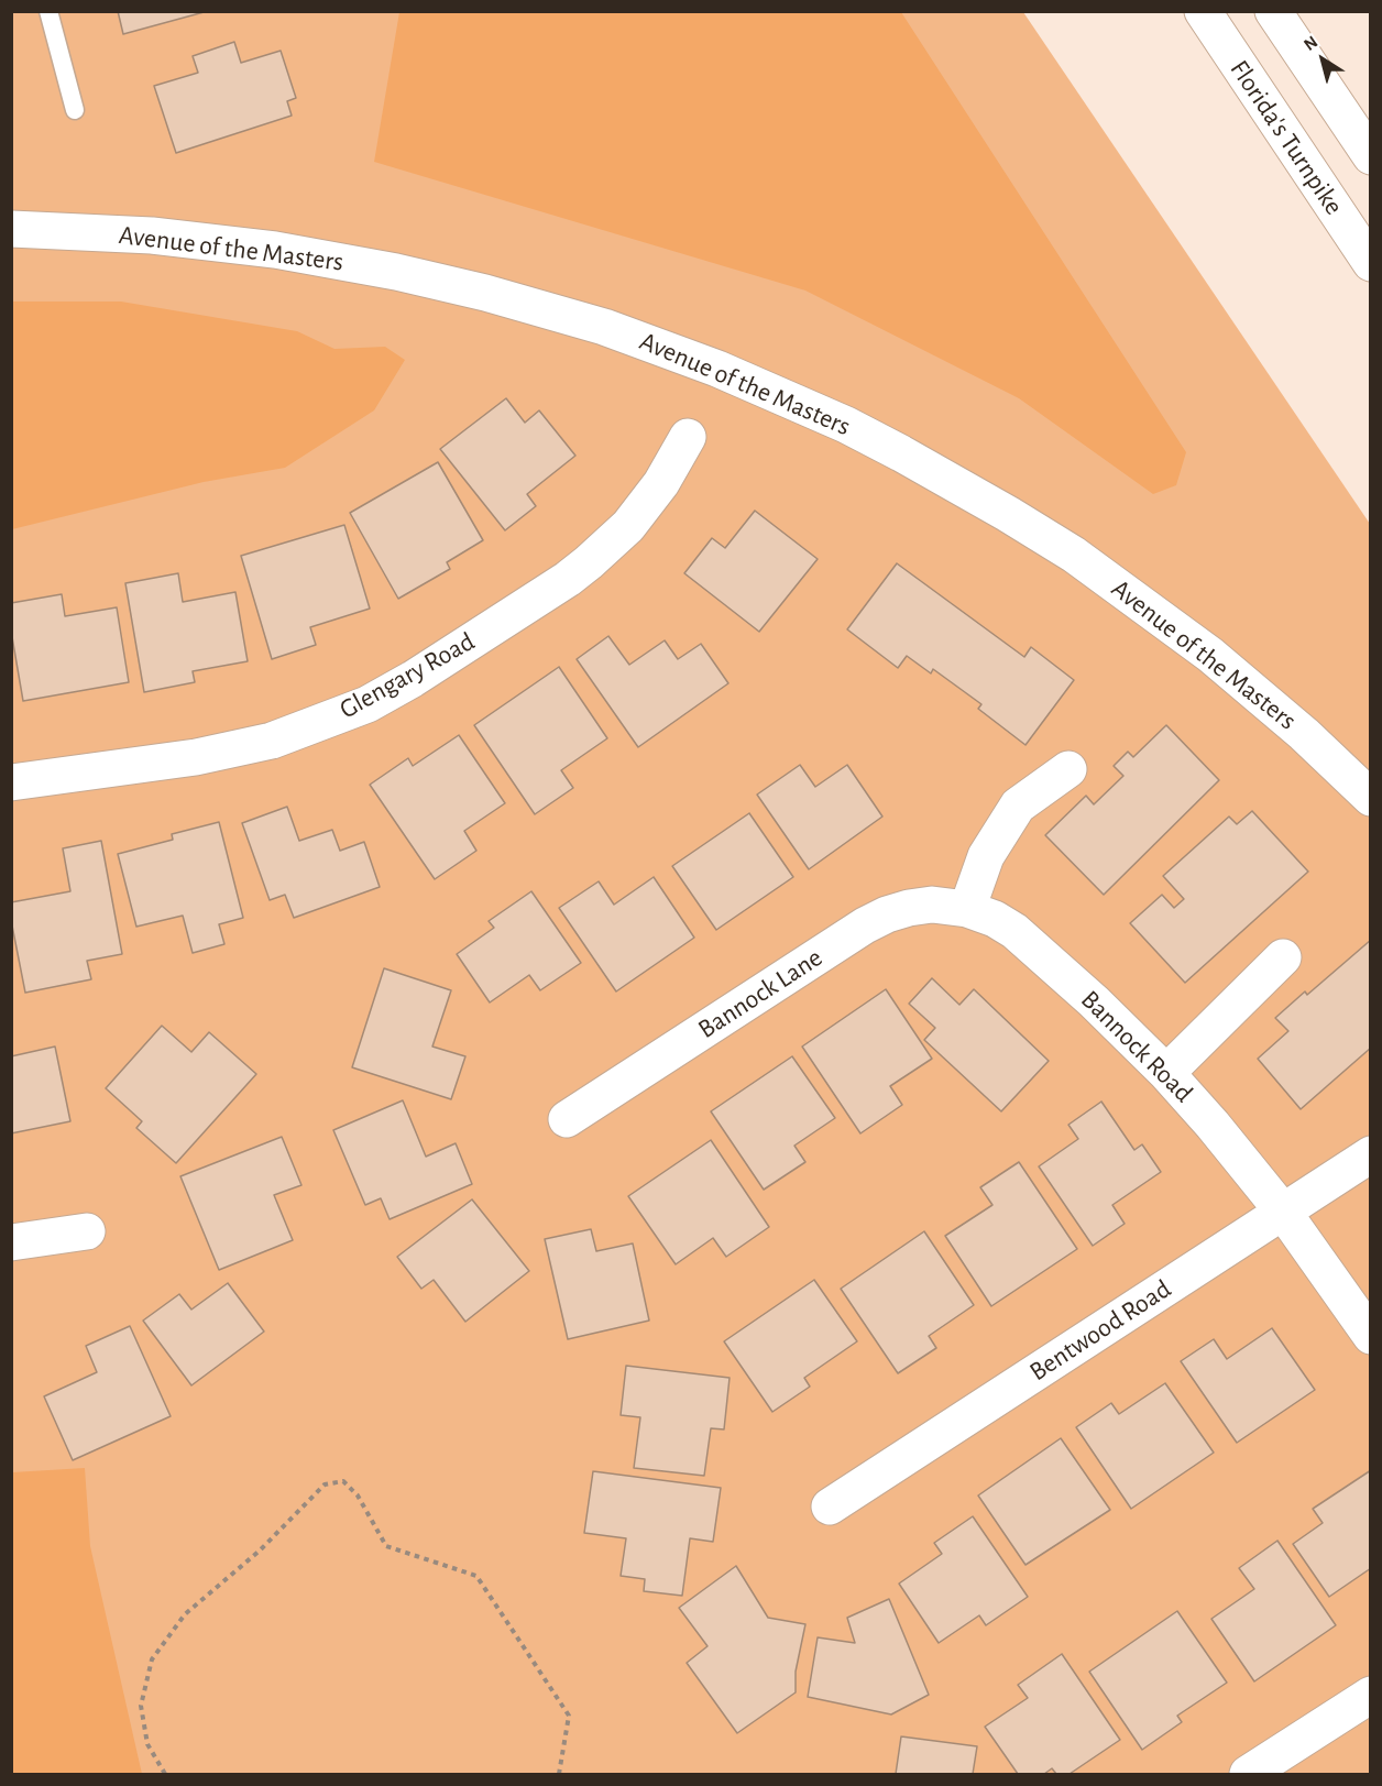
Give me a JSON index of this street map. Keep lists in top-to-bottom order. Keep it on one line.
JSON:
{"streets":{"main road":["Florida's Turnpike","Avenue of the Masters","Glengary Road","Bannock Lane","Bannock Road","Bentwood Road"]},"crossings":[["Bannock Lane","Bannock Road"],["Bannock Road","Bentwood Road"]],"north":"top left"}
